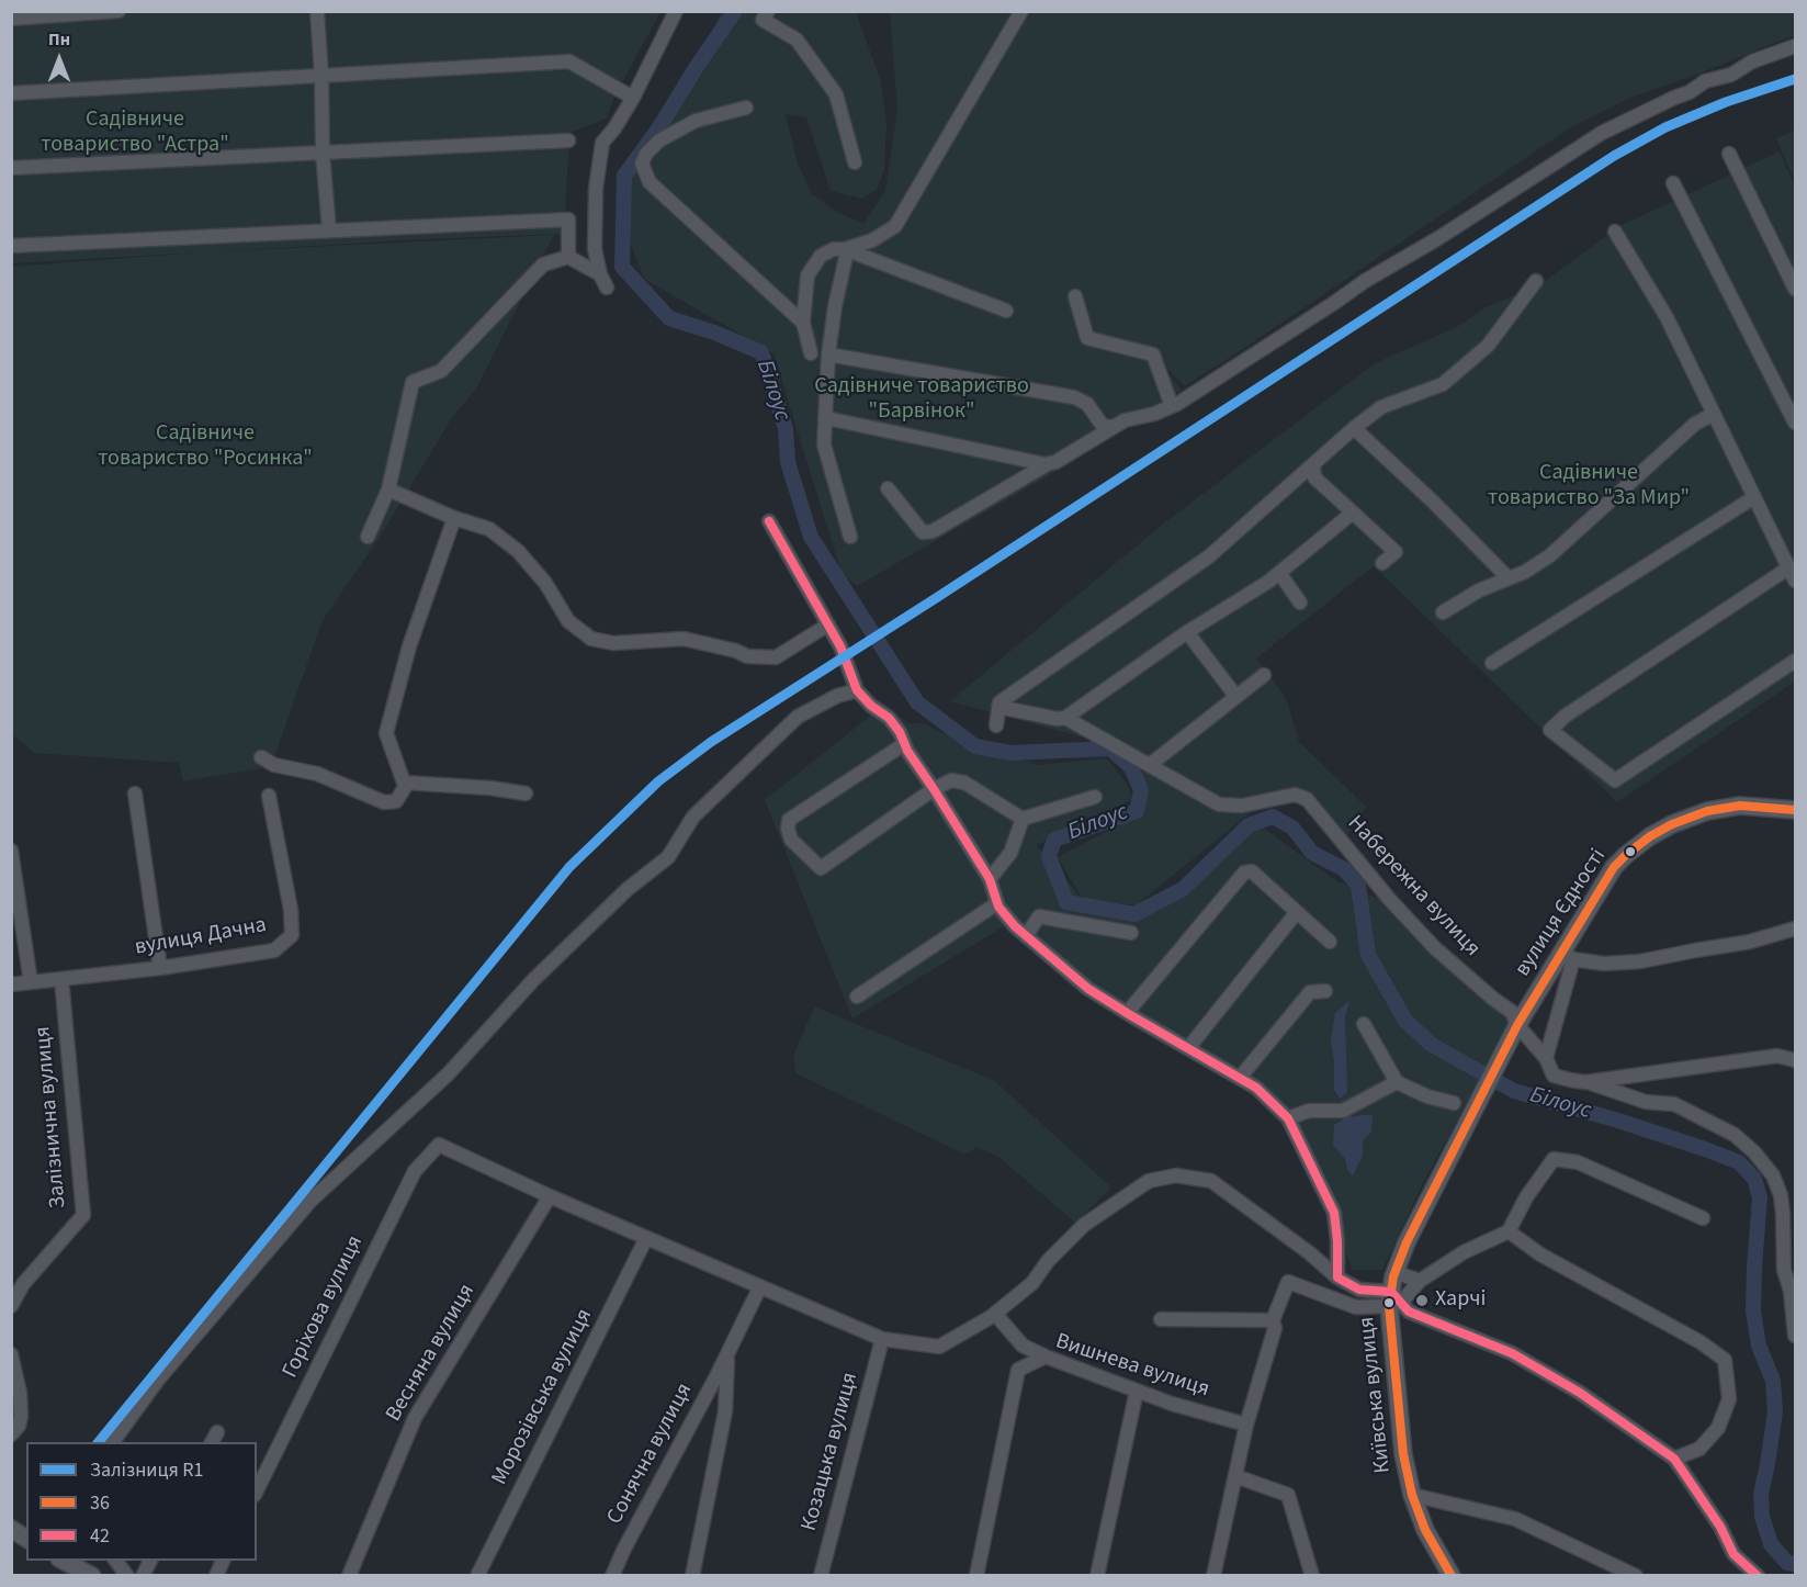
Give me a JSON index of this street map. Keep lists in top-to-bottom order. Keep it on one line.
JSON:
{"streets":{"main road":["вулиця Єдності","Київська вулиця"],"street":["Набережна вулиця","вулиця Дачна","Залізнична вулиця","Горіхова вулиця","Весняна вулиця","Вишнева вулиця","Морозівська вулиця","Козацька вулиця","Сонячна вулиця"]},"crossings":[["Набережна вулиця","вулиця Єдності"],["вулиця Єдності","Київська вулиця"],["вулиця Дачна","Залізнична вулиця"],["Горіхова вулиця","Весняна вулиця"]],"water":["Білоус"],"parks":["Садівниче товариство \"Астра\"","Садівниче товариство \"Барвінок\"","Садівниче товариство \"Росинка\"","Садівниче товариство \"За Мир\""],"places":["Харчі"],"lines":["rail line R1","transit line 42","transit line 36"],"legend":["Залізниця R1","36","42"],"north":"top"}
